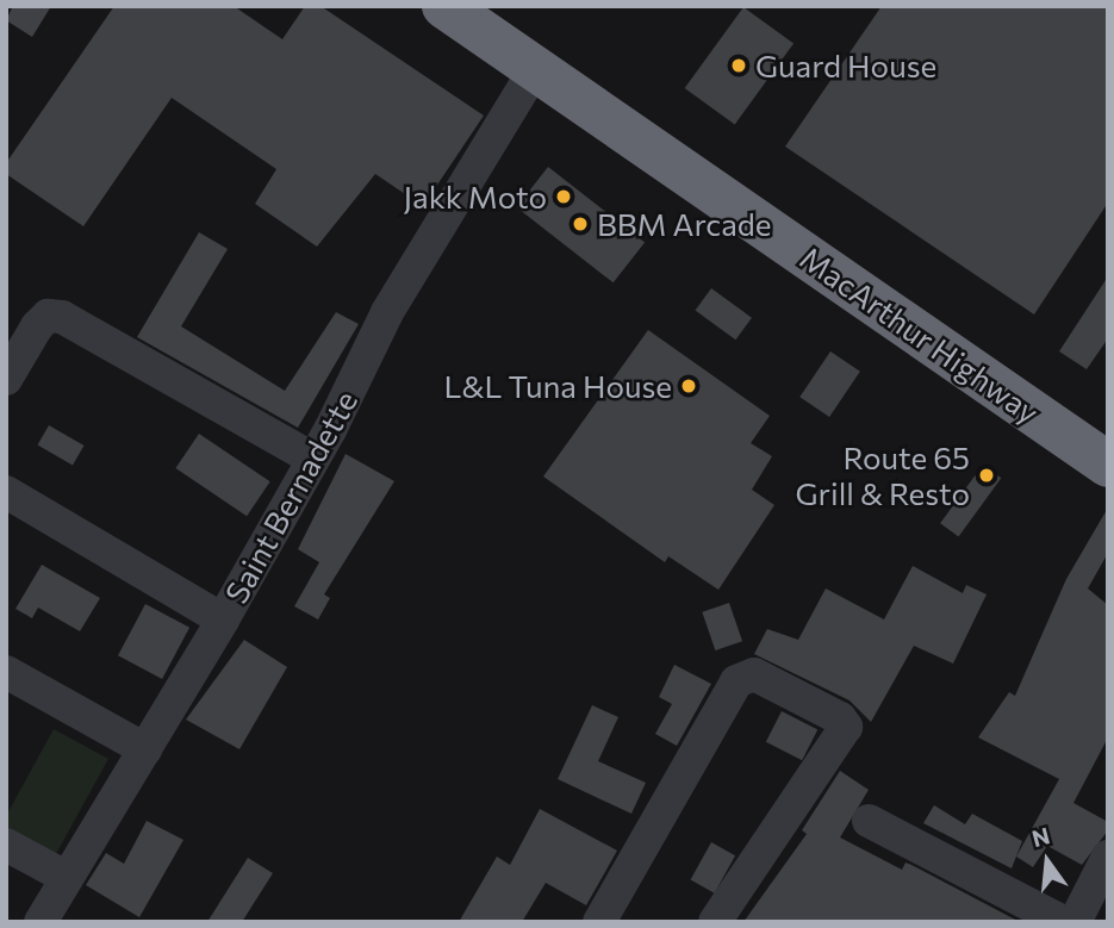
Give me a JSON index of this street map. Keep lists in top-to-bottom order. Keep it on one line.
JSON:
{"streets":{"highway":["MacArthur Highway"],"street":["Saint Bernadette"]},"crossings":[["MacArthur Highway","Saint Bernadette"]],"places":["Guard House","Jakk Moto","BBM Arcade","L&L Tuna House","Route 65 Grill & Resto"],"north":"top"}
